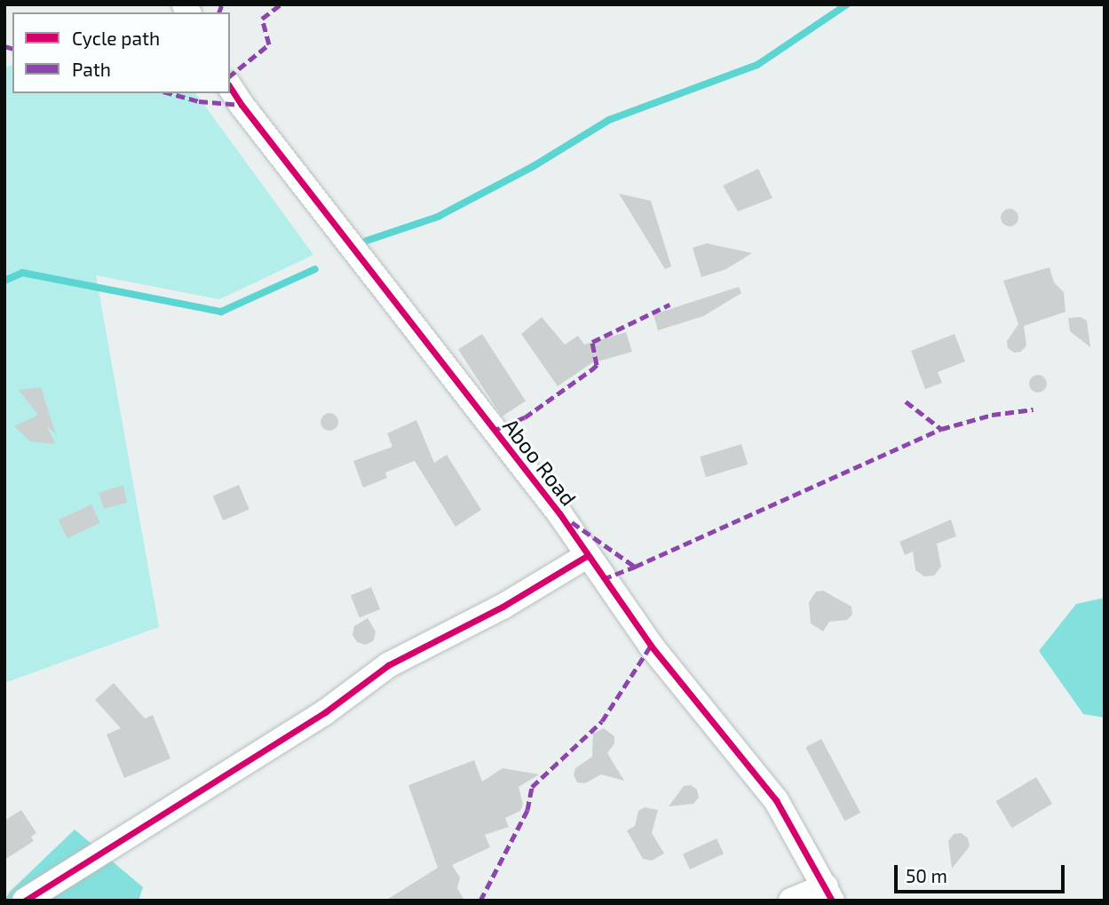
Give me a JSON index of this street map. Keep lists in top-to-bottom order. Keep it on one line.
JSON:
{"streets":{"street":["Aboo Road"]},"legend":["Cycle path","Path"],"scale_bar":"50 m"}
